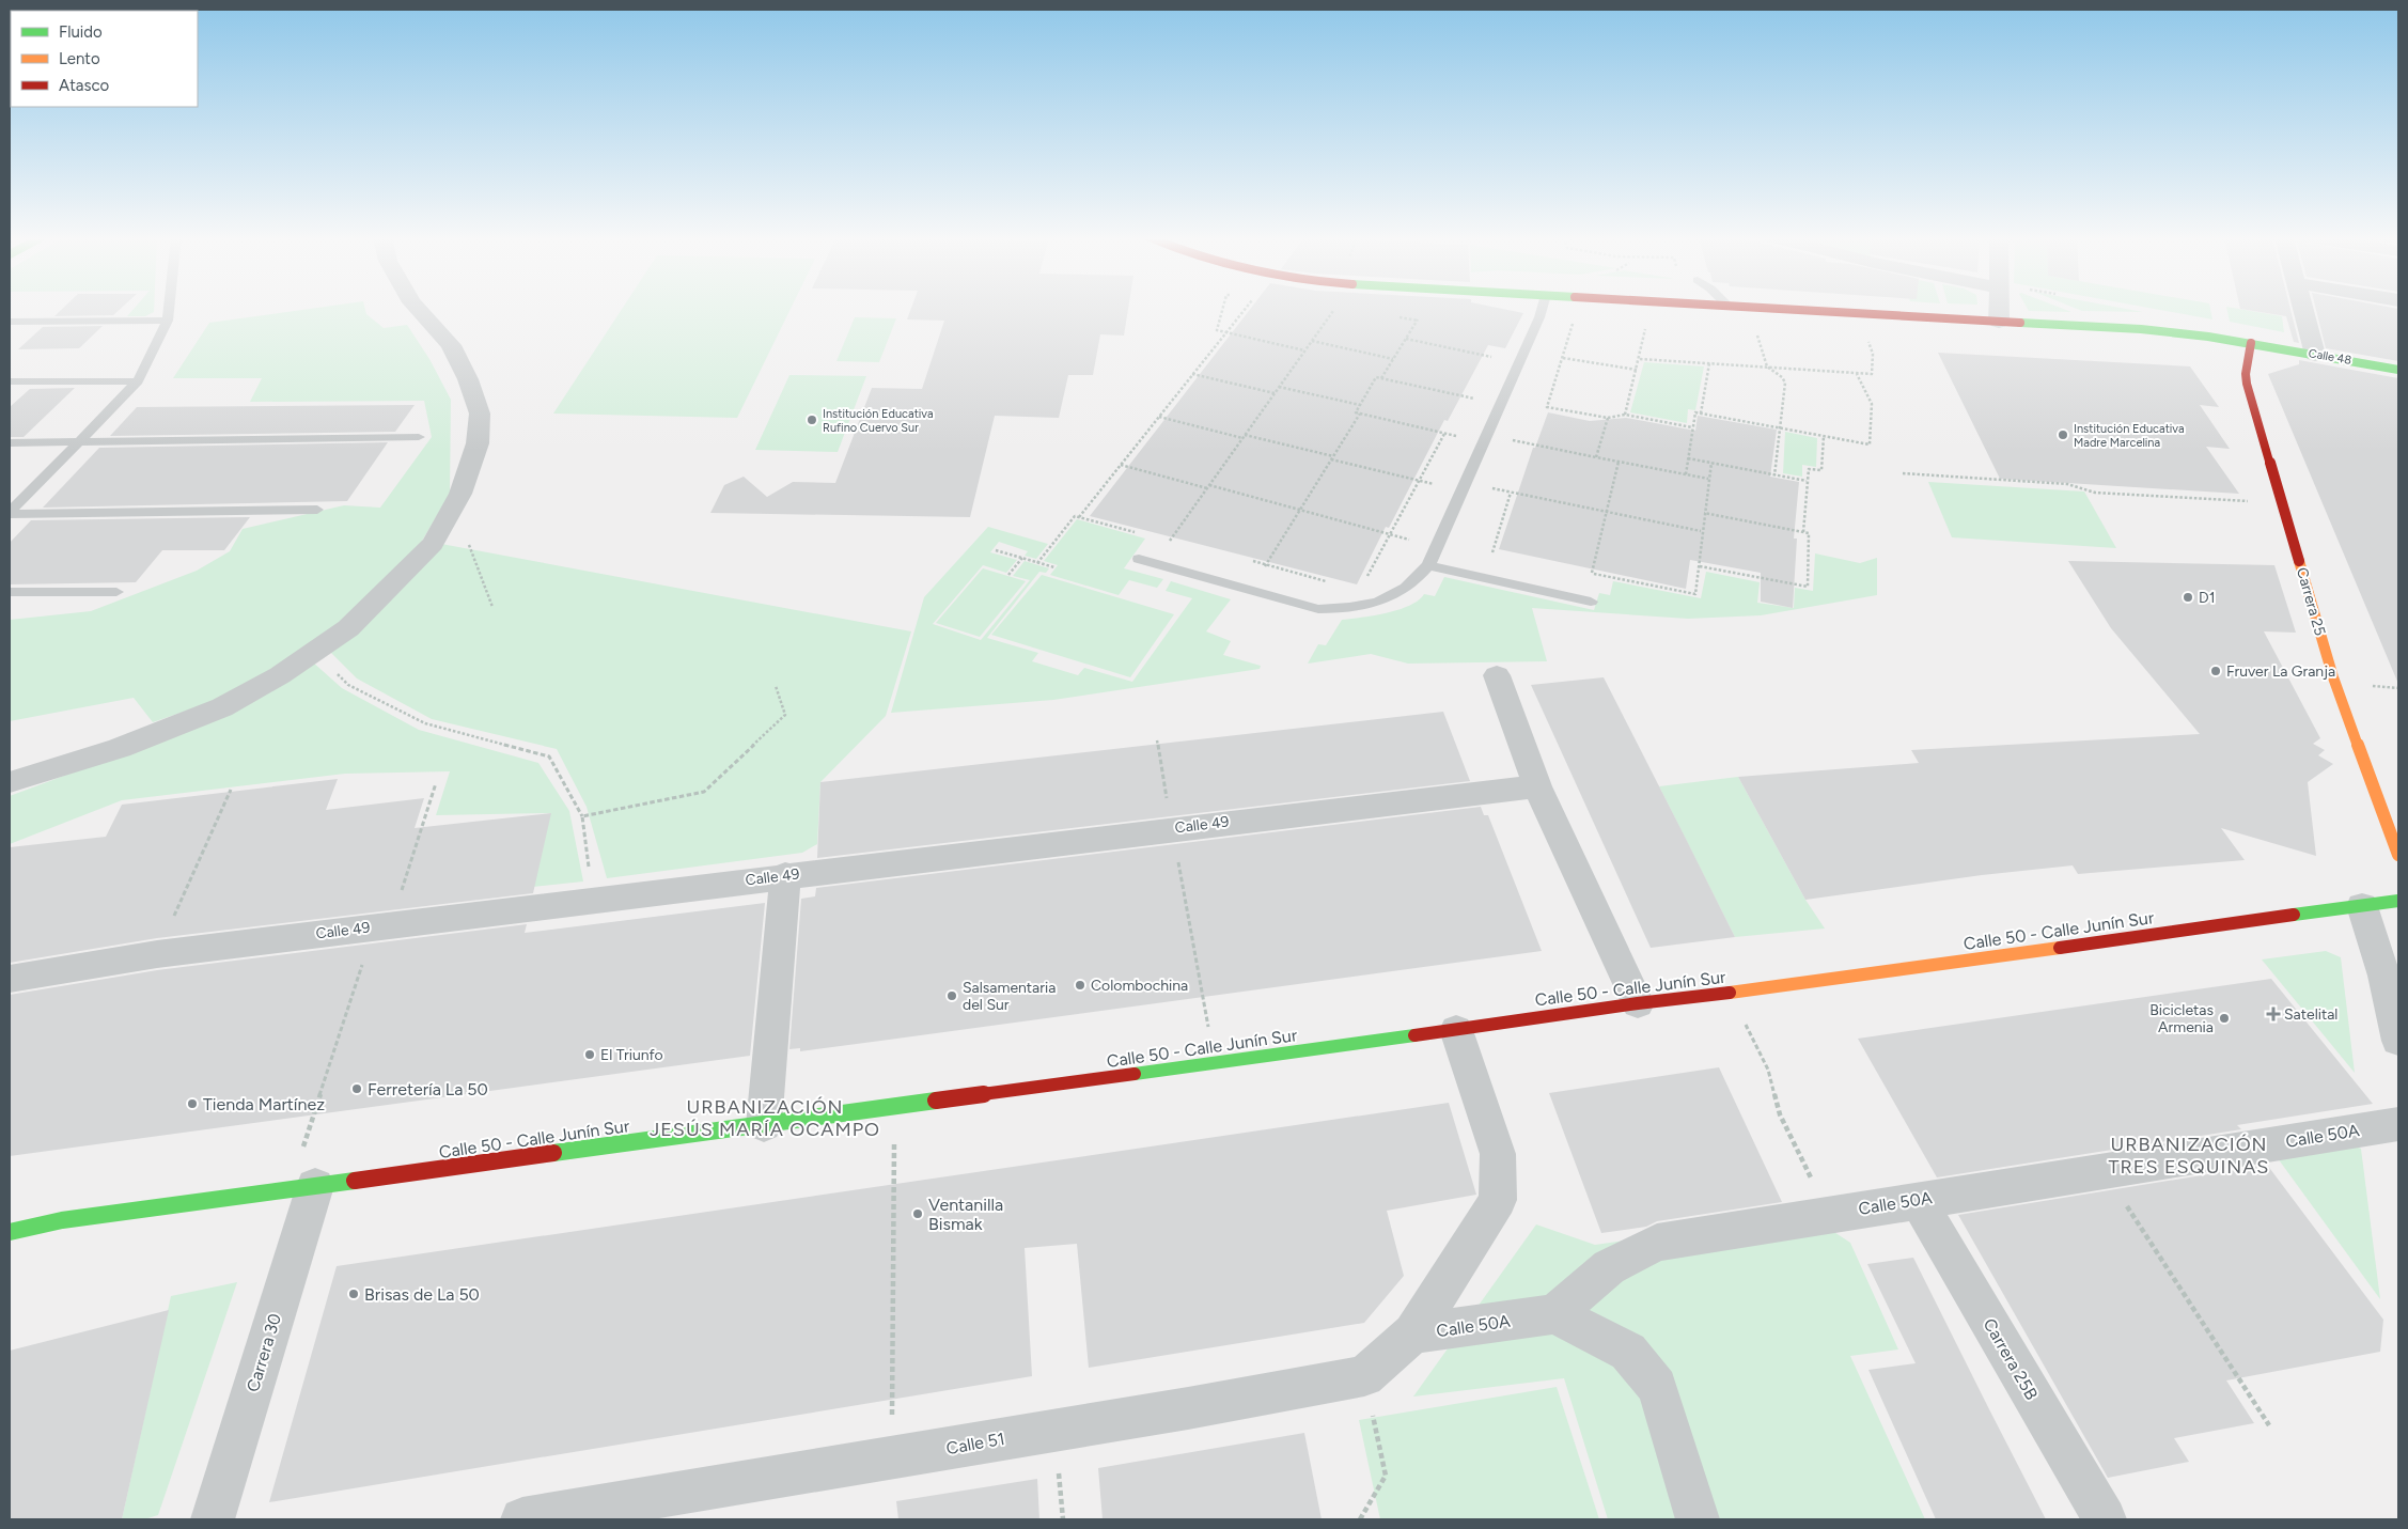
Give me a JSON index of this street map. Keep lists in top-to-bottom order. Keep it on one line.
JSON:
{"streets":{"street":["Calle 48","Carrera 25","Calle 49","Calle 50 - Calle Junín Sur","Calle 50A","Carrera 30","Carrera 25B","Calle 51"]},"crossings":[["Calle 48","Carrera 25"],["Calle 50 - Calle Junín Sur","Carrera 30"],["Calle 50A","Carrera 25B"]],"districts":["URBANIZACIÓN JESÚS MARÍA OCAMPO","URBANIZACIÓN TRES ESQUINAS"],"places":{"other":["Institución Educativa Rufino Cuervo Sur","Institución Educativa Madre Marcelina","D1","Fruver La Granja","Colombochina","Salsamentaria del Sur","Bicicletas Armenia","El Triunfo","Ferretería La 50","Tienda Martínez","Ventanilla Bismak","Brisas de La 50"],"health":["Satelital"]},"legend":["Fluido","Lento","Atasco"]}
